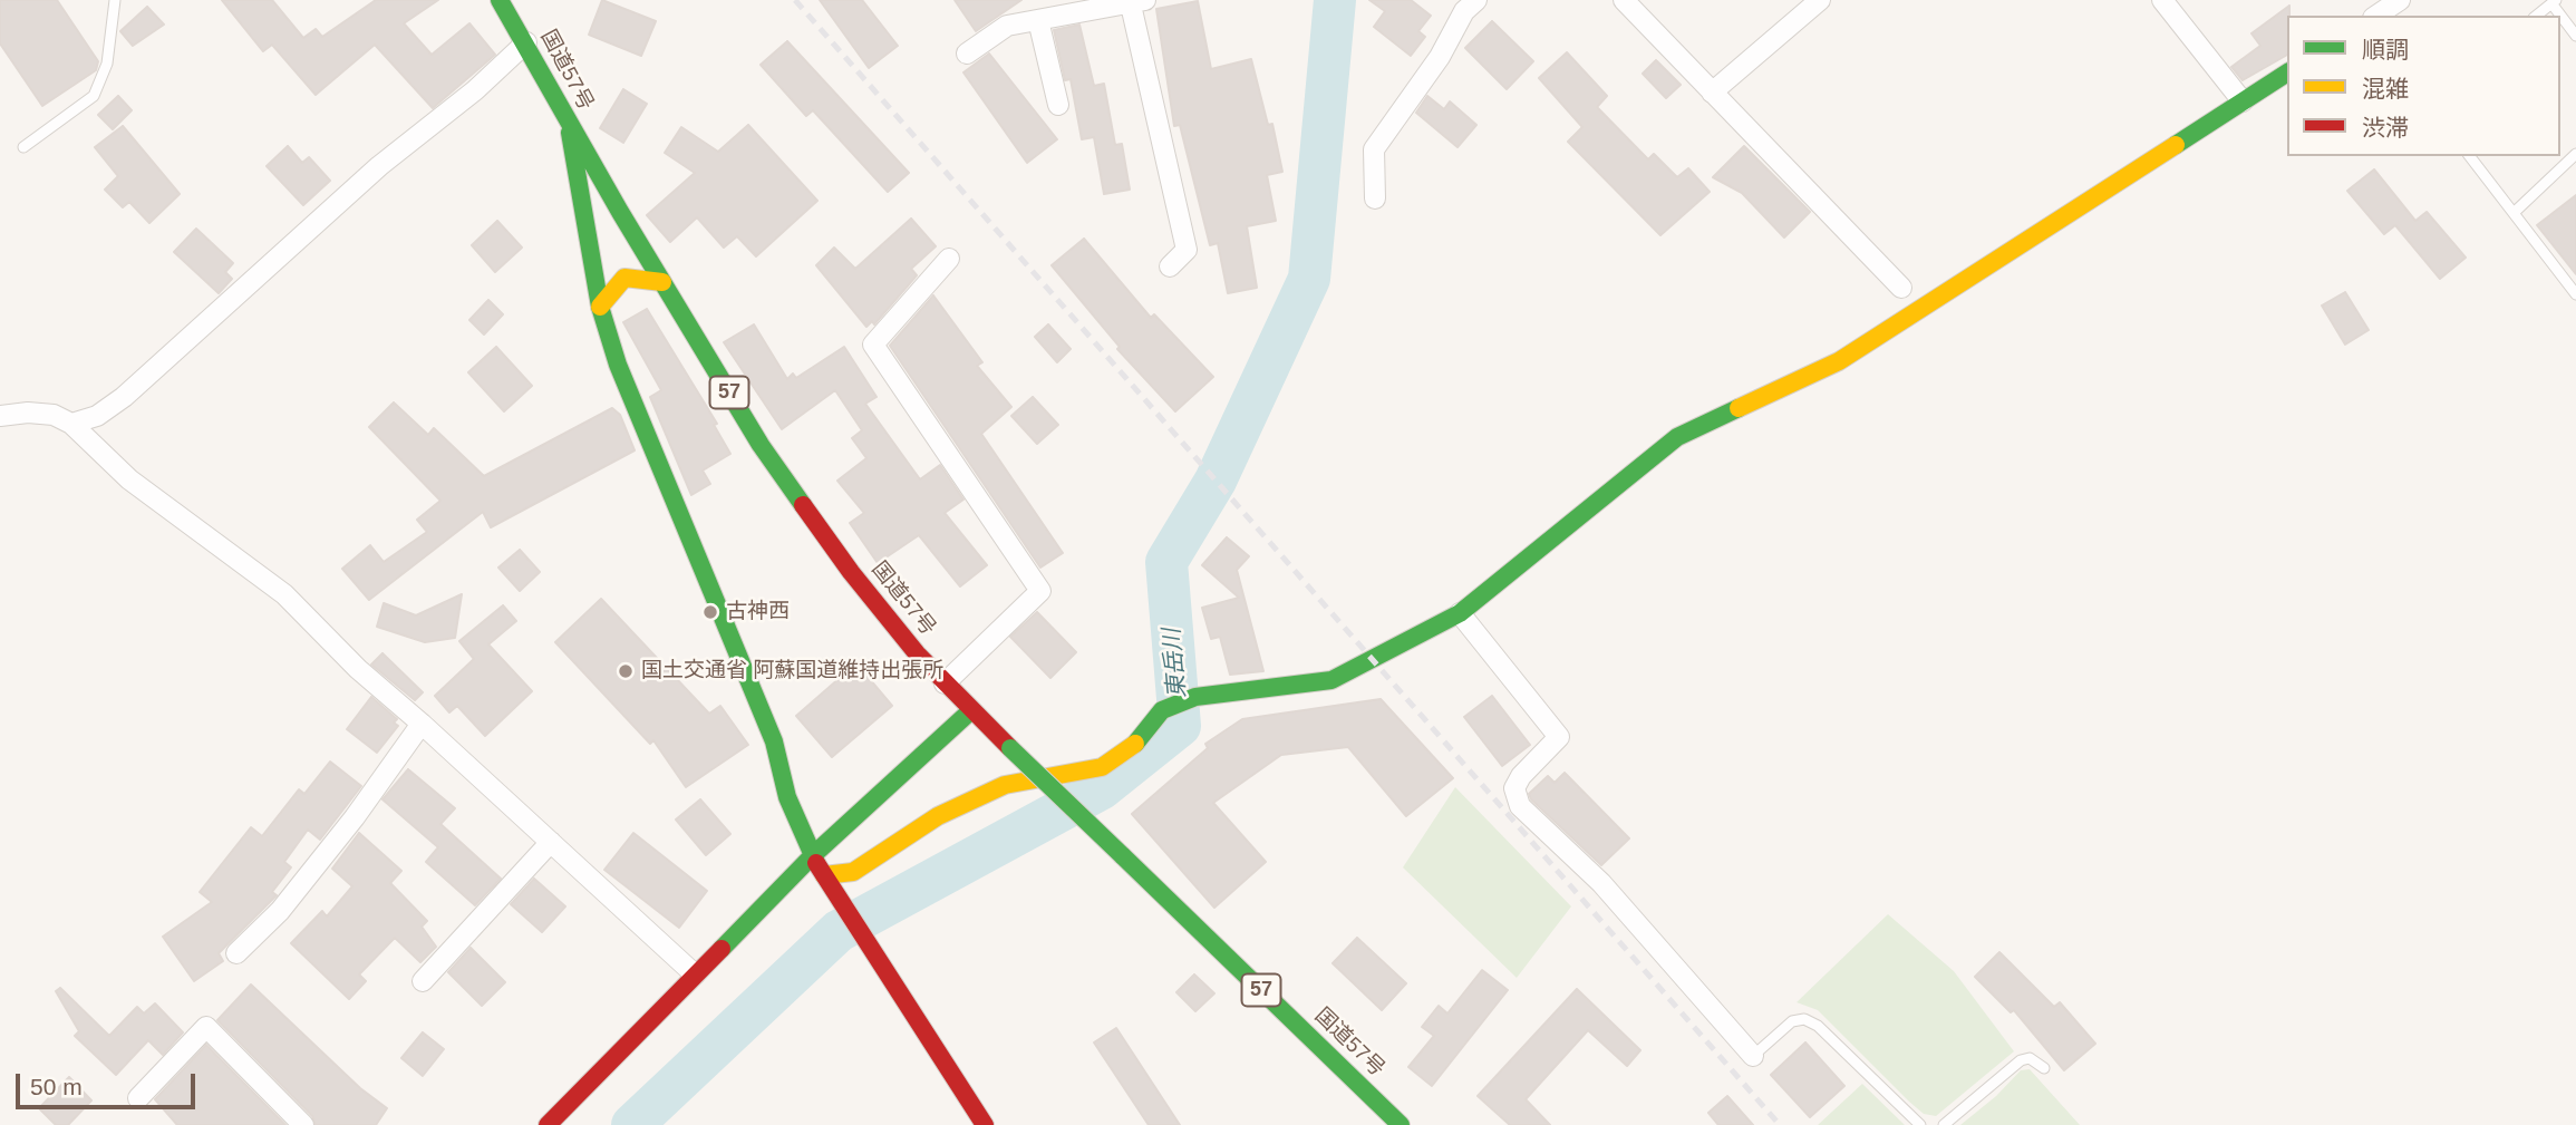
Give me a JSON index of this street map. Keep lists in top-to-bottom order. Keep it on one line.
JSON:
{"streets":{"main road":["国道57号","57"]},"water":["東岳川"],"places":["古神西","国土交通省 阿蘇国道維持出張所"],"legend":["順調","混雑","渋滞"],"scale_bar":"50 m"}
